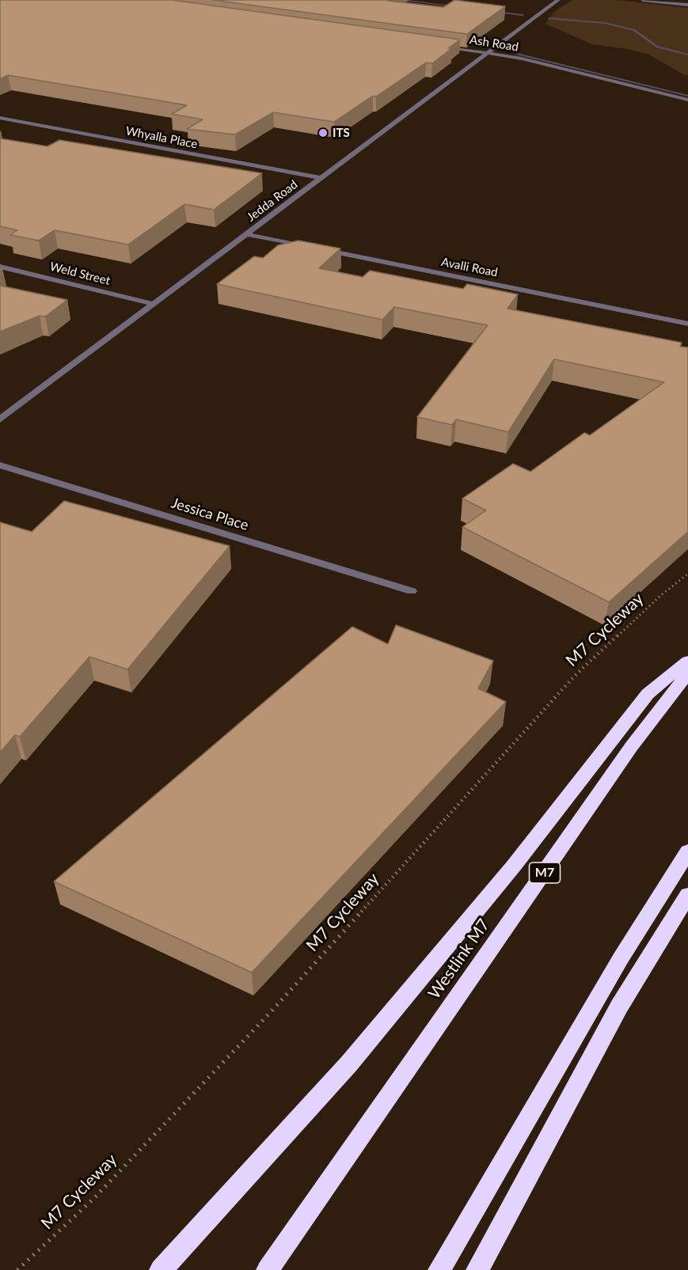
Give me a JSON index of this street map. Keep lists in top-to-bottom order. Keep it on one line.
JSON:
{"streets":{"highway":["M7","Westlink M7"],"street":["Ash Road","Whyalla Place","Jedda Road","Avalli Road","Weld Street","Jessica Place"],"path":["M7 Cycleway"]},"crossings":[["Ash Road","Jedda Road"],["Whyalla Place","Jedda Road"],["Jedda Road","Weld Street"]],"places":["ITS"]}
